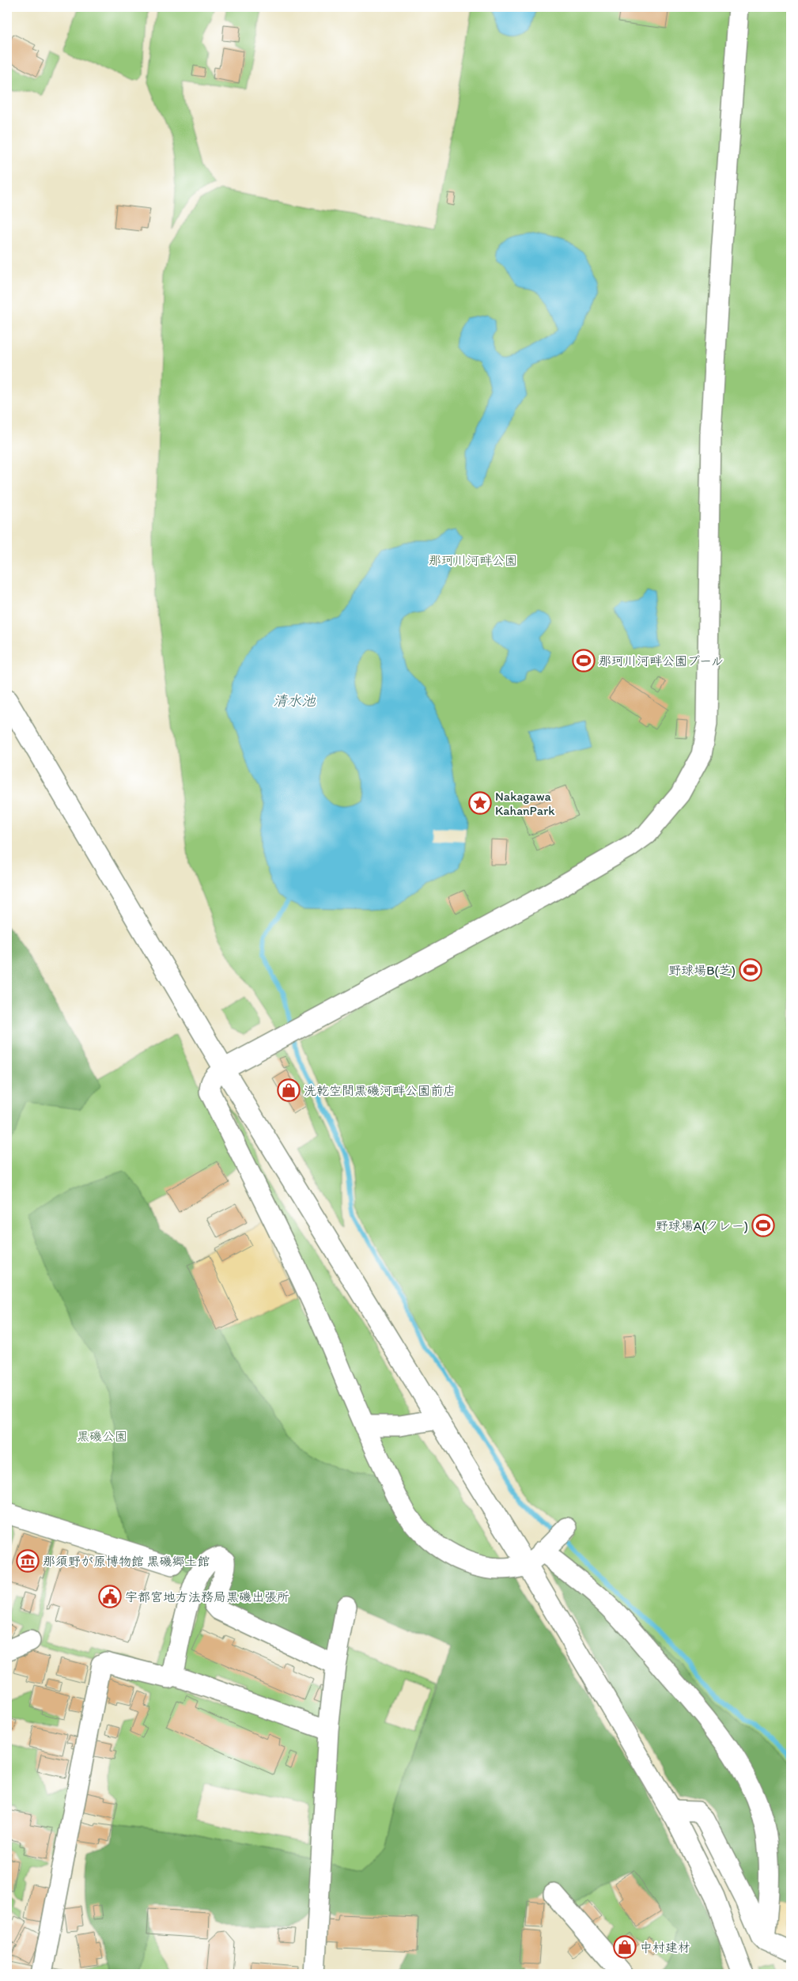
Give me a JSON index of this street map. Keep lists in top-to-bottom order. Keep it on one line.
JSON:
{"water":["清水池"],"parks":["那珂川河畔公園","黒磯公園"],"places":{"sports":["那珂川河畔公園プール","野球場B(芝)","野球場A(クレー)"],"place":["Nakagawa KahanPark"],"shop":["洗乾空間黒磯河畔公園前店","中村建材"],"museum":["那須野が原博物館 黒磯郷土館"],"public building":["宇都宮地方法務局黒磯出張所"]}}
